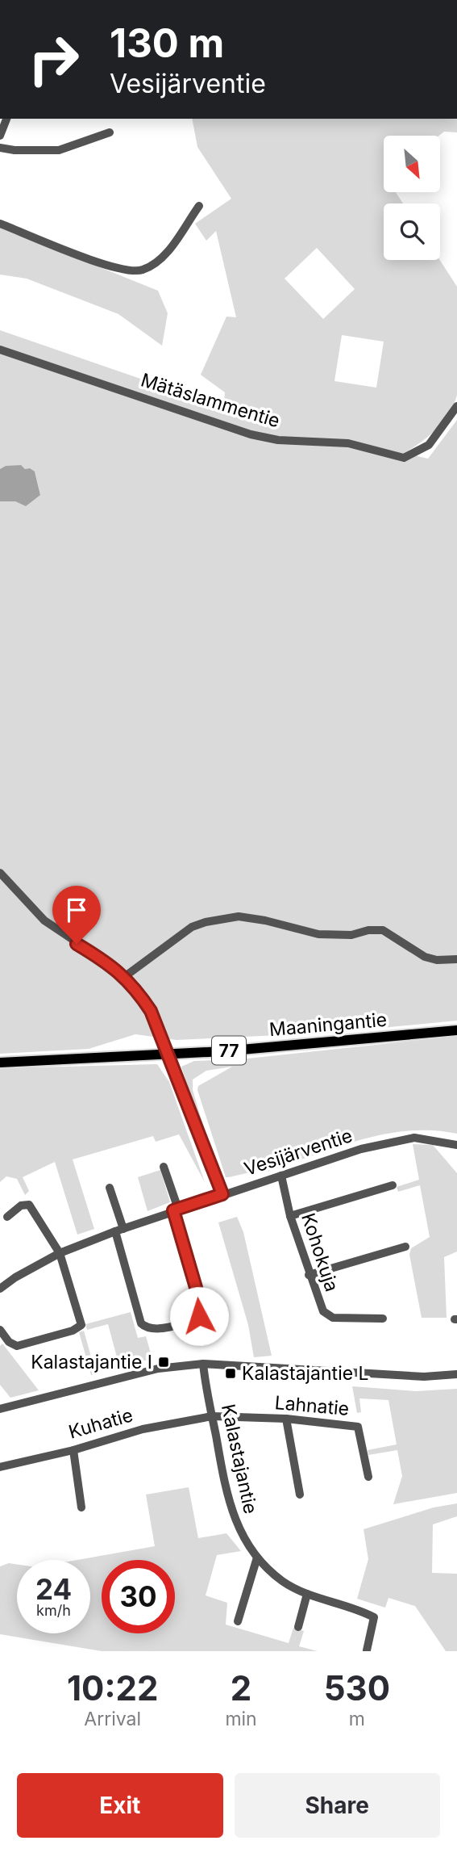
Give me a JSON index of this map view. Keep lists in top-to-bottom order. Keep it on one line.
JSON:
{"streets":{"main road":["Maaningantie","77"],"street":["Mätäslammentie","Vesijärventie","Kohokuja","Lahnatie","Kuhatie","Kalastajantie"]},"crossings":[["Vesijärventie","Kohokuja"],["Lahnatie","Kuhatie"],["Lahnatie","Kalastajantie"],["Kuhatie","Kalastajantie"]],"places":{"transit":["Kalastajantie I","Kalastajantie L"]},"north":"bottom right","page":{"turn":["130 m","Vesijärventie"],"speed":"24 km/h","limit":"30","eta":["10:22","Arrival","2","min","530","m"],"buttons":["Exit","Share"]}}
